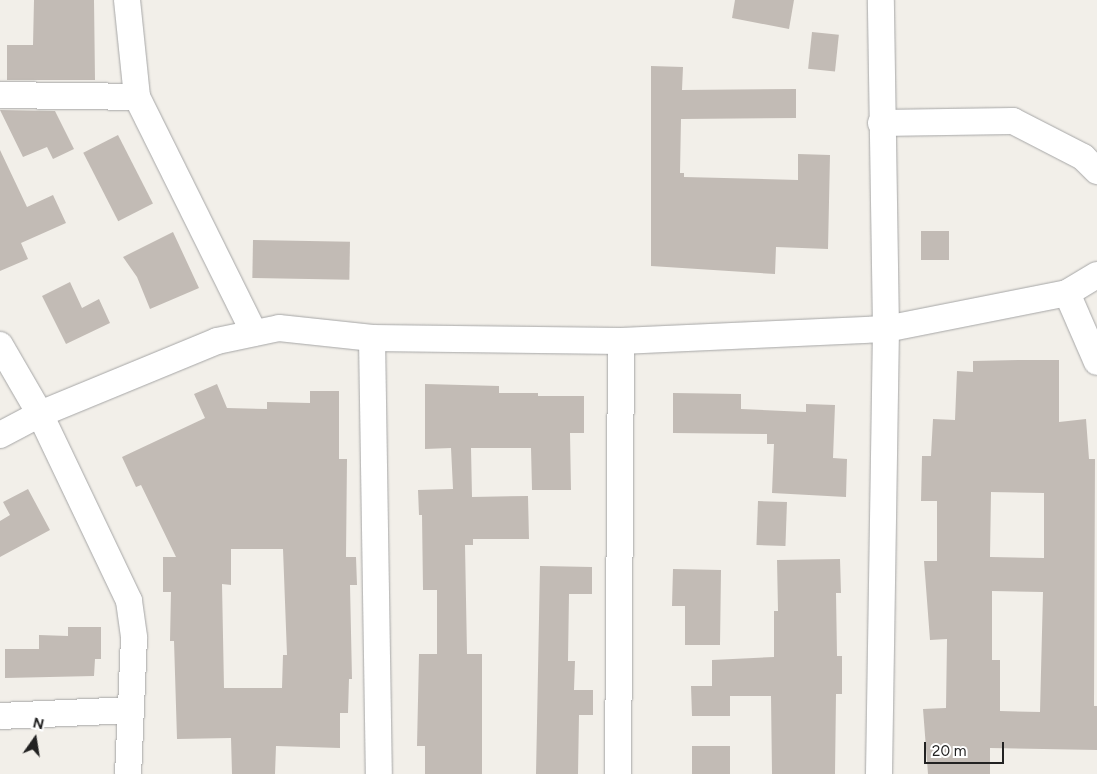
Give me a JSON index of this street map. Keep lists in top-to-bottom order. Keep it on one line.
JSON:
{"scale_bar":"20 m","north":"top"}
